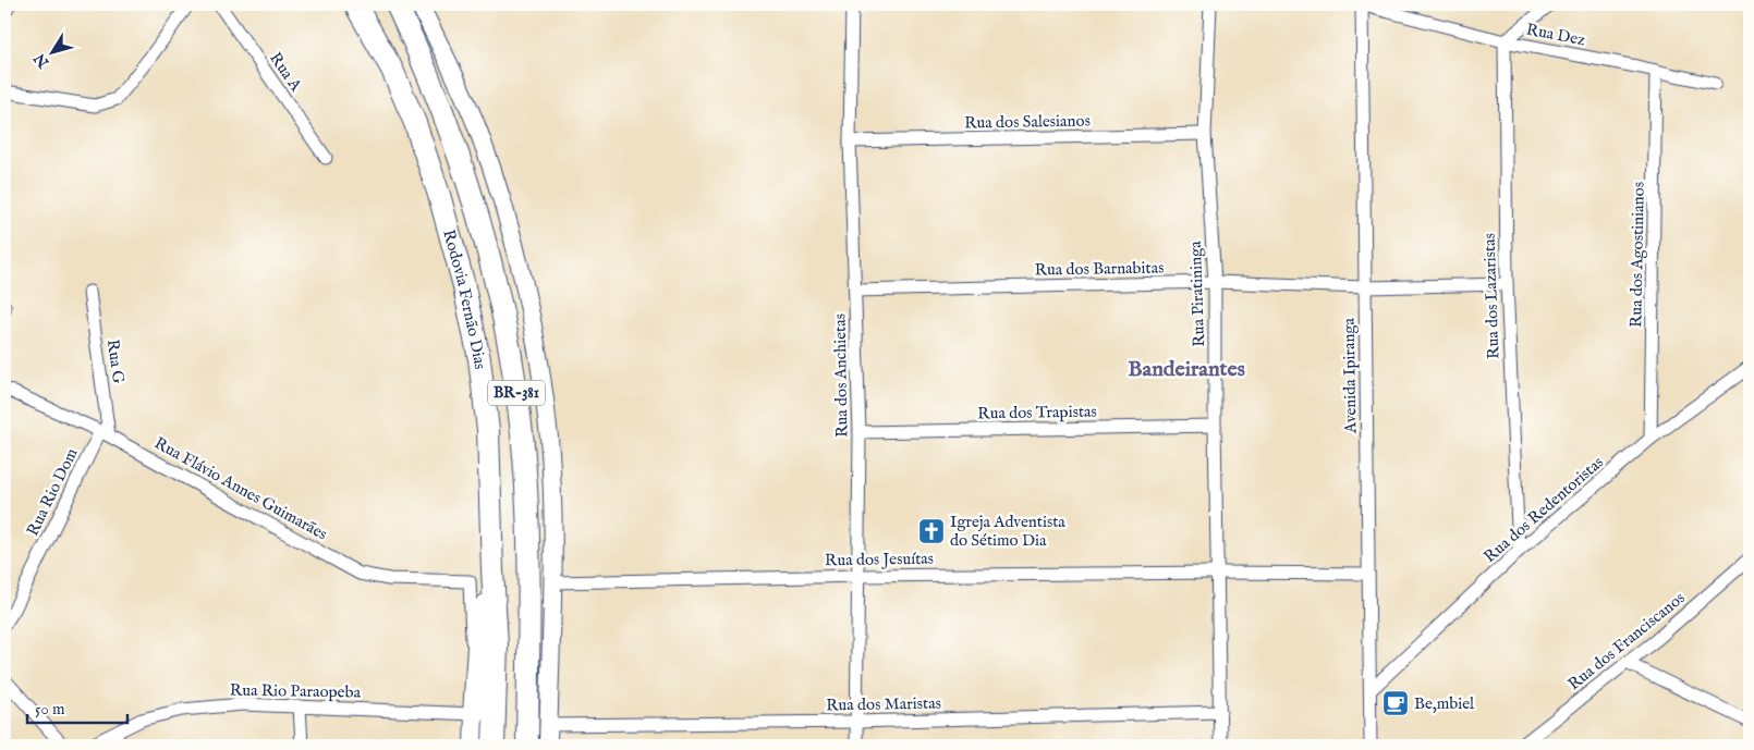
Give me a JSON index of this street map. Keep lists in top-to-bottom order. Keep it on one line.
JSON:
{"streets":{"highway":["Rodovia Fernão Dias","BR-381"],"street":["Rua Dez","Rua A","Rua dos Salesianos","Rua dos Agostinianos","Rua dos Barnabitas","Rua Piratininga","Rua dos Lazaristas","Rua G","Rua dos Anchietas","Avenida Ipiranga","Rua dos Trapistas","Rua Flávio Annes Guimarães","Rua Rio Dom","Rua dos Redentoristas","Rua dos Jesuítas","Rua dos Franciscanos","Rua Rio Paraopeba","Rua dos Maristas"]},"crossings":[["Rua Dez","Rua dos Agostinianos"],["Rua Dez","Rua dos Lazaristas"],["Rua Dez","Avenida Ipiranga"],["Rua dos Salesianos","Rua Piratininga"],["Rua dos Salesianos","Rua dos Anchietas"],["Rua dos Agostinianos","Rua dos Redentoristas"],["Rua dos Barnabitas","Rua Piratininga"],["Rua dos Barnabitas","Rua dos Lazaristas"],["Rua dos Barnabitas","Rua dos Anchietas"],["Rua dos Barnabitas","Avenida Ipiranga"],["Rua Piratininga","Rua dos Trapistas"],["Rua Piratininga","Rua dos Jesuítas"],["Rua Piratininga","Rua dos Maristas"],["Rua dos Lazaristas","Rua dos Redentoristas"],["Rodovia Fernão Dias","BR-381"],["Rua G","Rua Flávio Annes Guimarães"],["Rua G","Rua Rio Dom"],["Rua dos Anchietas","Rua dos Trapistas"],["Rua dos Anchietas","Rua dos Jesuítas"],["Rua dos Anchietas","Rua dos Maristas"],["Avenida Ipiranga","Rua dos Redentoristas"],["Avenida Ipiranga","Rua dos Jesuítas"],["BR-381","Rua Flávio Annes Guimarães"],["BR-381","Rua dos Jesuítas"],["BR-381","Rua Rio Paraopeba"],["BR-381","Rua dos Maristas"],["Rua Flávio Annes Guimarães","Rua Rio Dom"],["Rua Flávio Annes Guimarães","Rua Rio Paraopeba"]],"districts":["Bandeirantes"],"places":{"church":["Igreja Adventista do Sétimo Dia"],"cafe":["Be,mbiel"]},"scale_bar":"50 m","north":"bottom left"}
